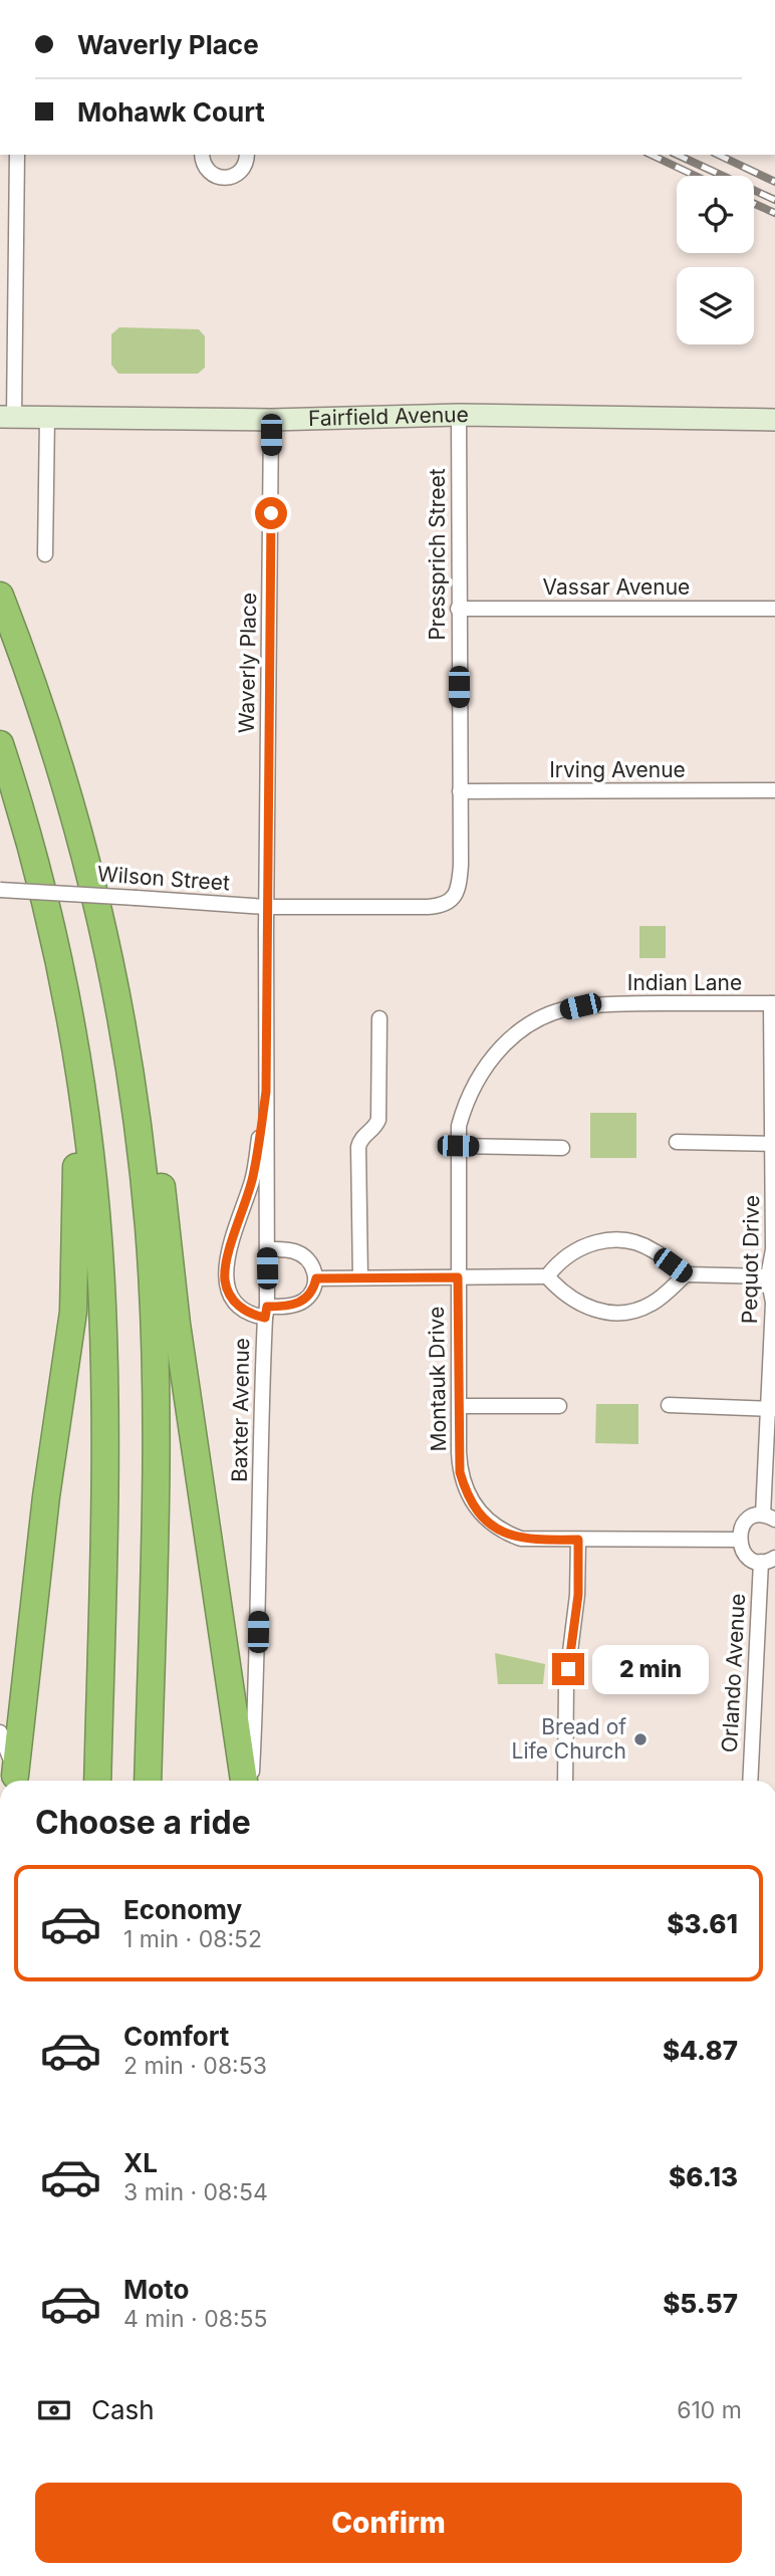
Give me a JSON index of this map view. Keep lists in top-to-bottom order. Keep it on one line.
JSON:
{"streets":{"main road":["Fairfield Avenue"],"street":["Pressprich Street","Vassar Avenue","Waverly Place","Irving Avenue","Wilson Street","Indian Lane","Pequot Drive","Montauk Drive","Baxter Avenue","Orlando Avenue"]},"crossings":[["Fairfield Avenue","Pressprich Street"],["Fairfield Avenue","Waverly Place"],["Pressprich Street","Vassar Avenue"],["Pressprich Street","Irving Avenue"],["Pressprich Street","Wilson Street"],["Waverly Place","Wilson Street"],["Waverly Place","Baxter Avenue"],["Wilson Street","Baxter Avenue"],["Indian Lane","Pequot Drive"],["Indian Lane","Montauk Drive"],["Montauk Drive","Orlando Avenue"]],"places":["Bread of Life Church"],"page":{"banner":["Waverly Place","Mohawk Court"],"bubble":"2 min","heading":"Choose a ride","list":[{"name":"Economy","note":"1 min · 08:52","value":"$3.61"},{"name":"Comfort","note":"2 min · 08:53","value":"$4.87"},{"name":"XL","note":"3 min · 08:54","value":"$6.13"},{"name":"Moto","note":"4 min · 08:55","value":"$5.57"}],"pay":["Cash","610 m"],"buttons":"Confirm"}}
